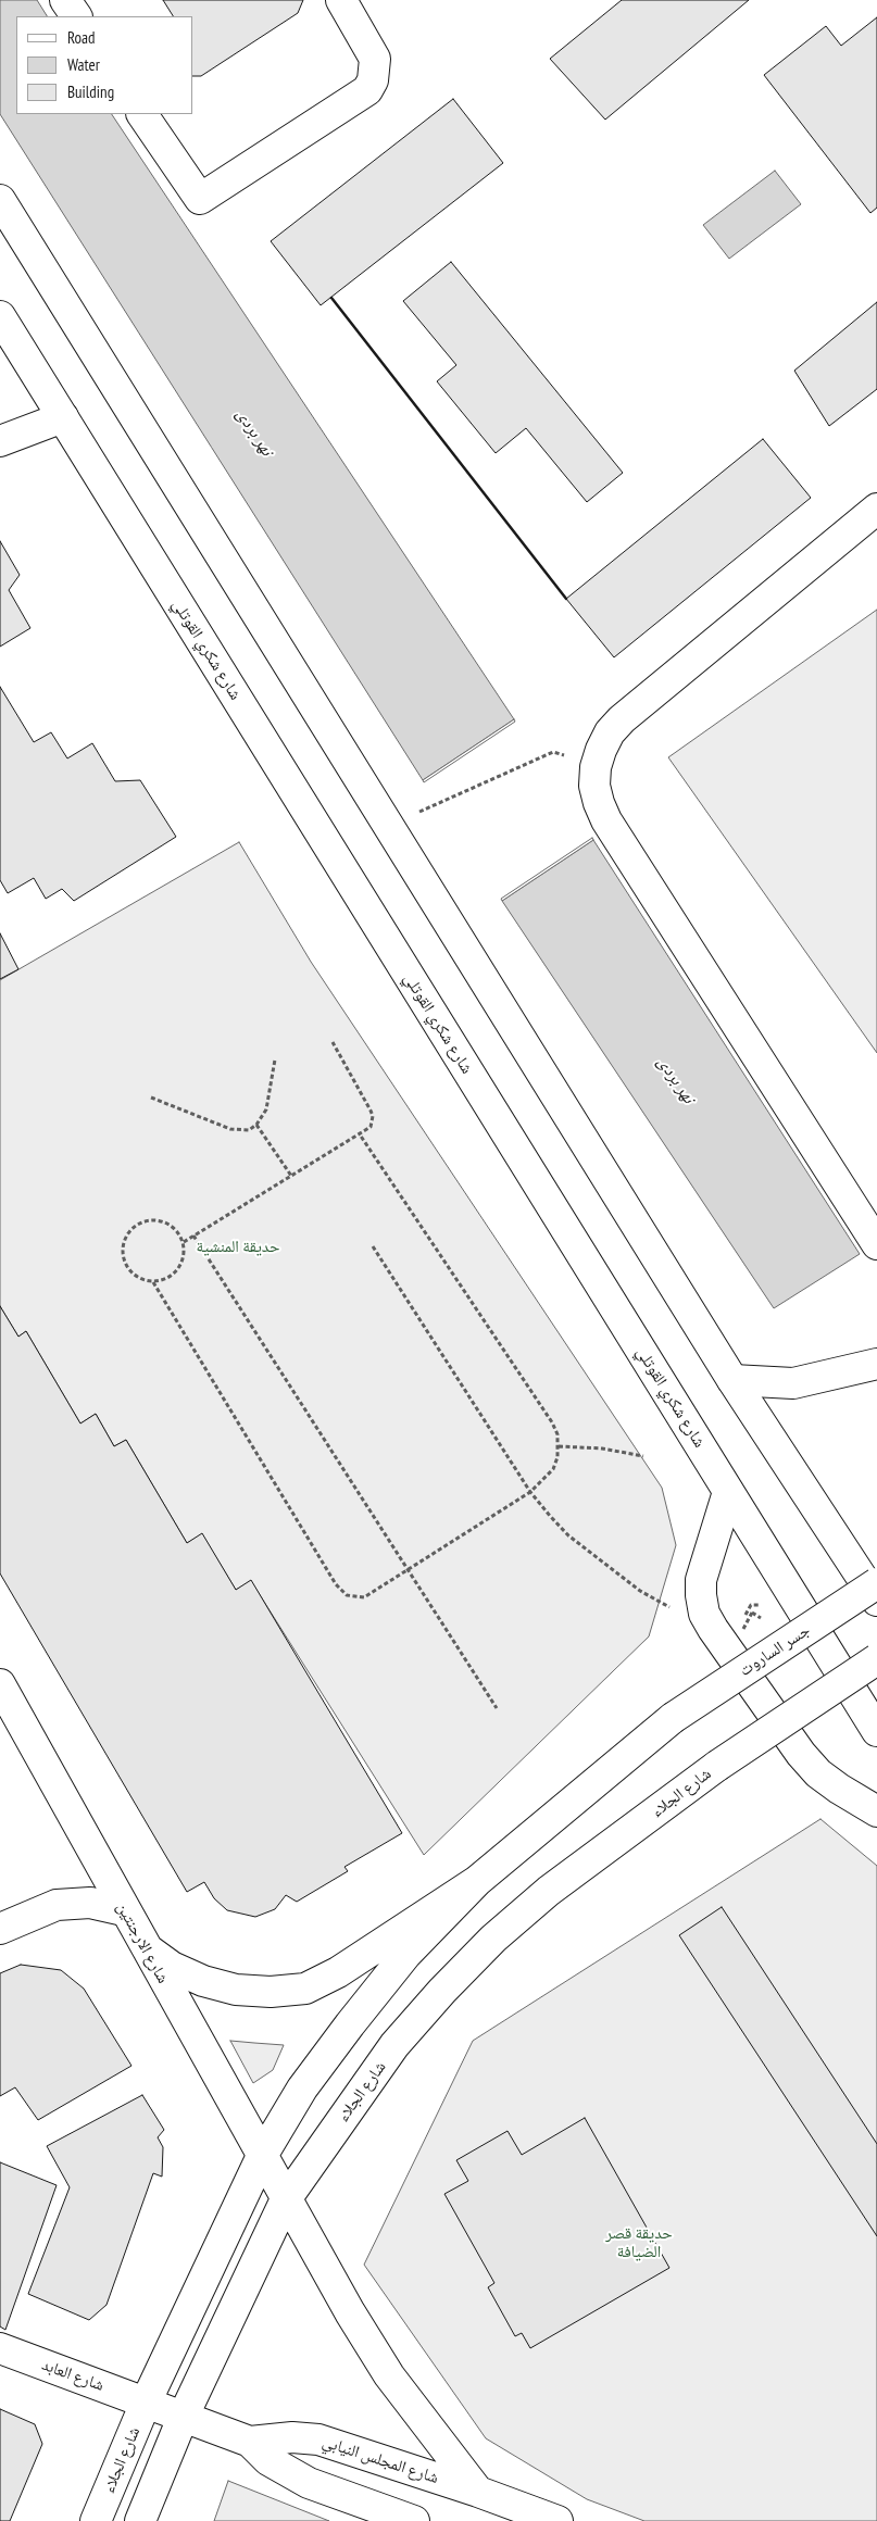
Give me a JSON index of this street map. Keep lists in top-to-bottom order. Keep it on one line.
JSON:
{"streets":{"main road":["شارع شكري القوتلي","جسر الساروت","شارع الجلاء","شارع الارجنتين","شارع العابد","شارع المجلس النيابي"]},"crossings":[["جسر الساروت","شارع الجلاء"],["شارع الجلاء","شارع الارجنتين"],["شارع الجلاء","شارع العابد"],["شارع الارجنتين","شارع المجلس النيابي"],["شارع العابد","شارع المجلس النيابي"]],"water":["نهر بردى"],"parks":["حديقة المنشية","حديقة قصر الضيافة"],"legend":["Road","Water","Building"]}
